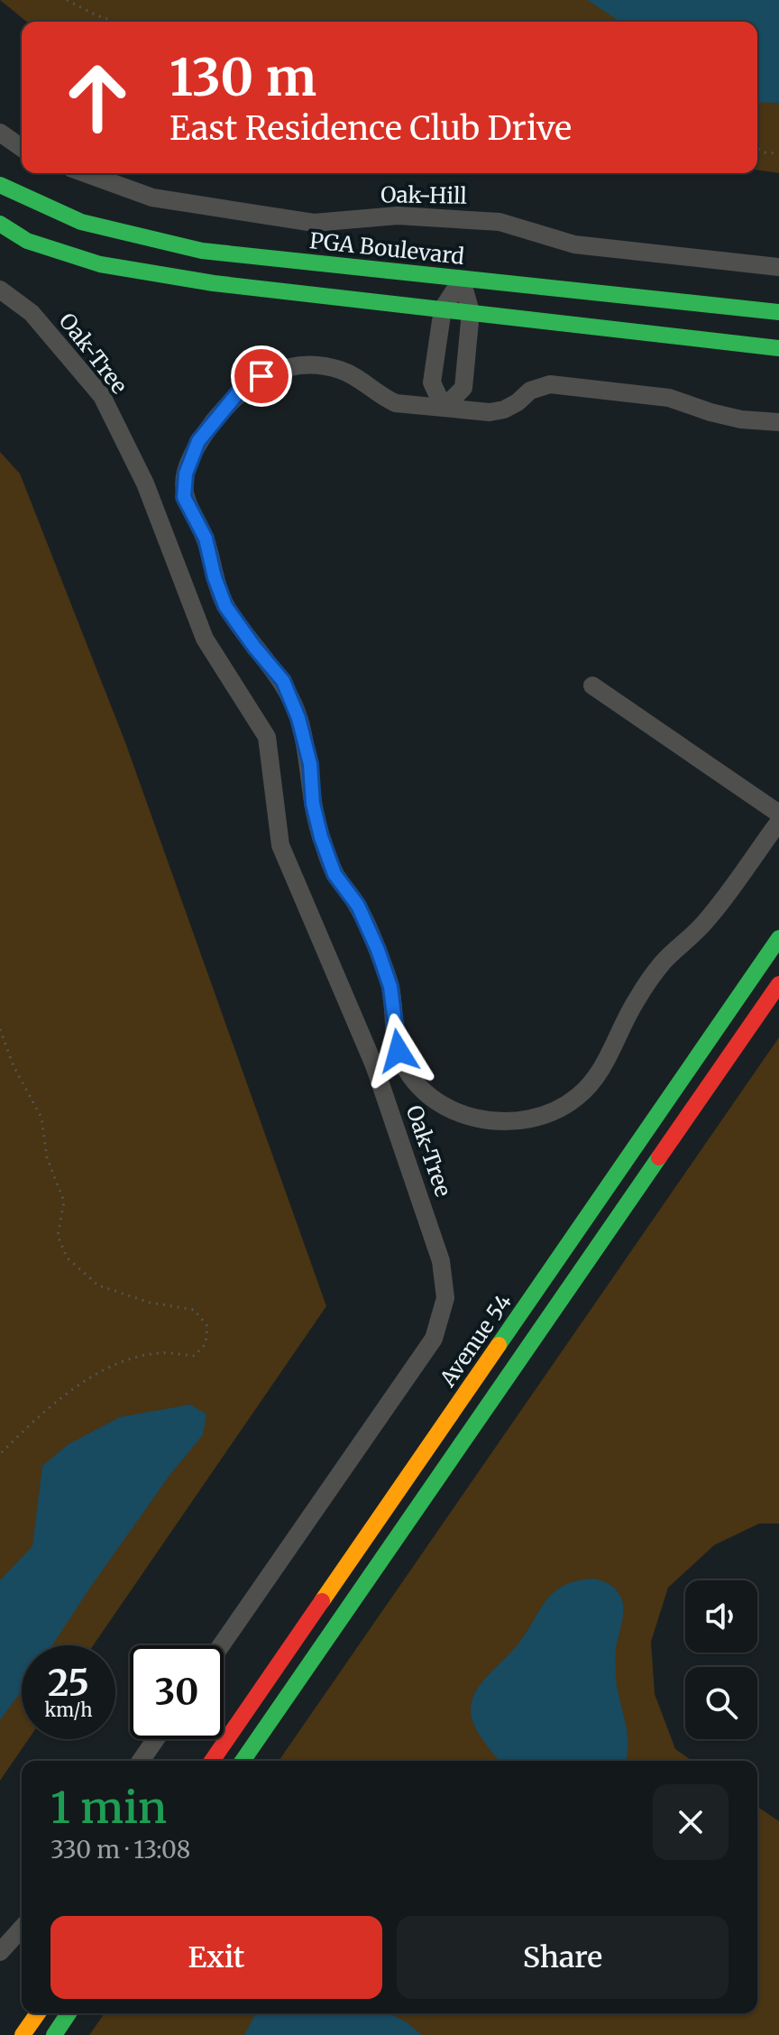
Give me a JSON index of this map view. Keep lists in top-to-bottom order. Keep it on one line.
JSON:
{"streets":{"street":["Oak-Hill","PGA Boulevard","Oak-Tree","Avenue 54"]},"page":{"turn":["130 m","East Residence Club Drive"],"speed":"25 km/h","limit":"30","heading":["1 min","330 m · 13:08"],"buttons":["Exit","Share"]}}
